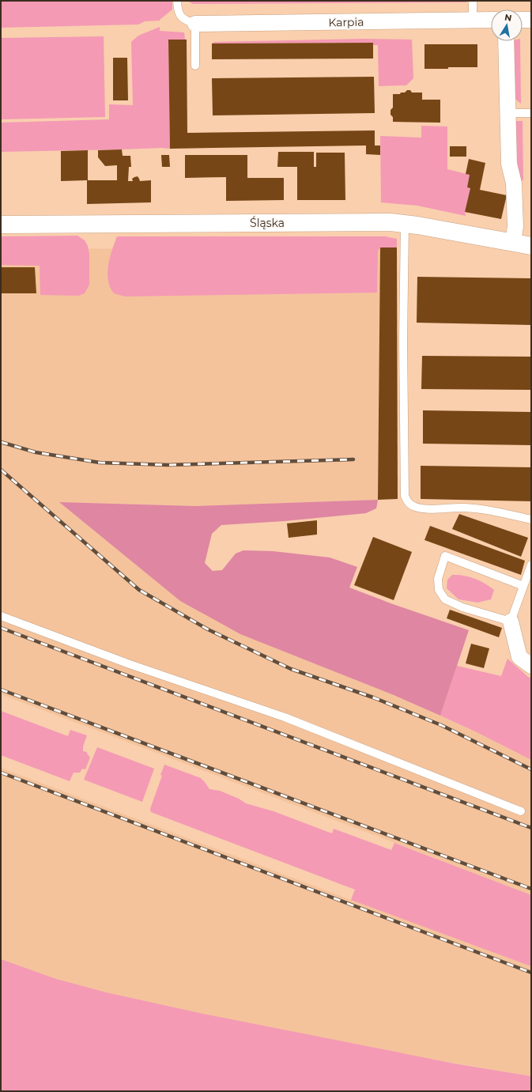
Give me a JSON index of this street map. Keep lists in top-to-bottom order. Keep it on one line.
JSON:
{"streets":{"street":["Karpia","Śląska"]},"north":"top"}
